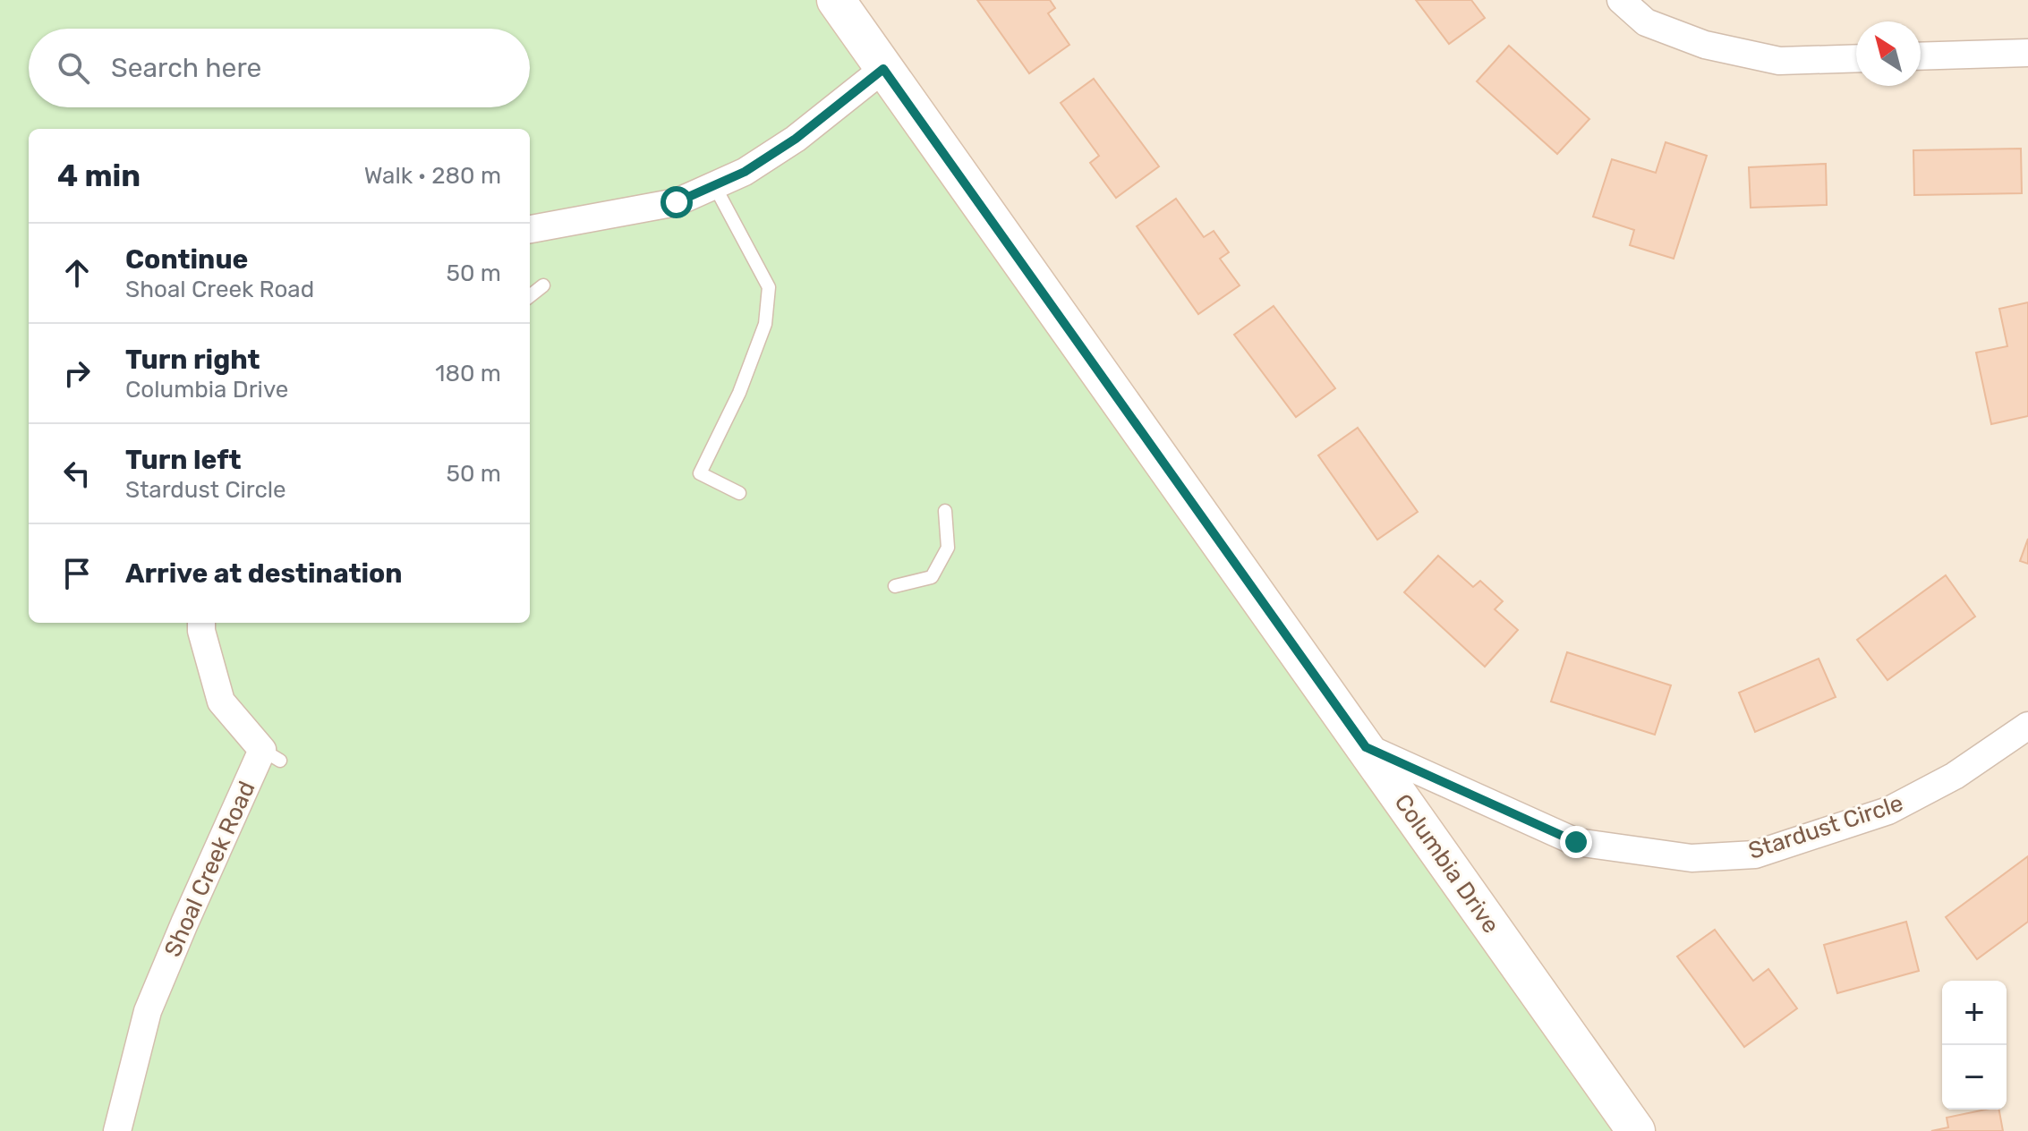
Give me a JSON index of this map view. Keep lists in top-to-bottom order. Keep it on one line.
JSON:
{"streets":{"main road":["Columbia Drive"],"street":["Stardust Circle","Shoal Creek Road"]},"crossings":[["Stardust Circle","Columbia Drive"]],"north":"top left","page":{"search":"Search here","heading":["4 min","Walk · 280 m"],"list":[["Continue","Shoal Creek Road","50 m"],["Turn right","Columbia Drive","180 m"],["Turn left","Stardust Circle","50 m"],"Arrive at destination"],"map_buttons":["+","−"]}}
